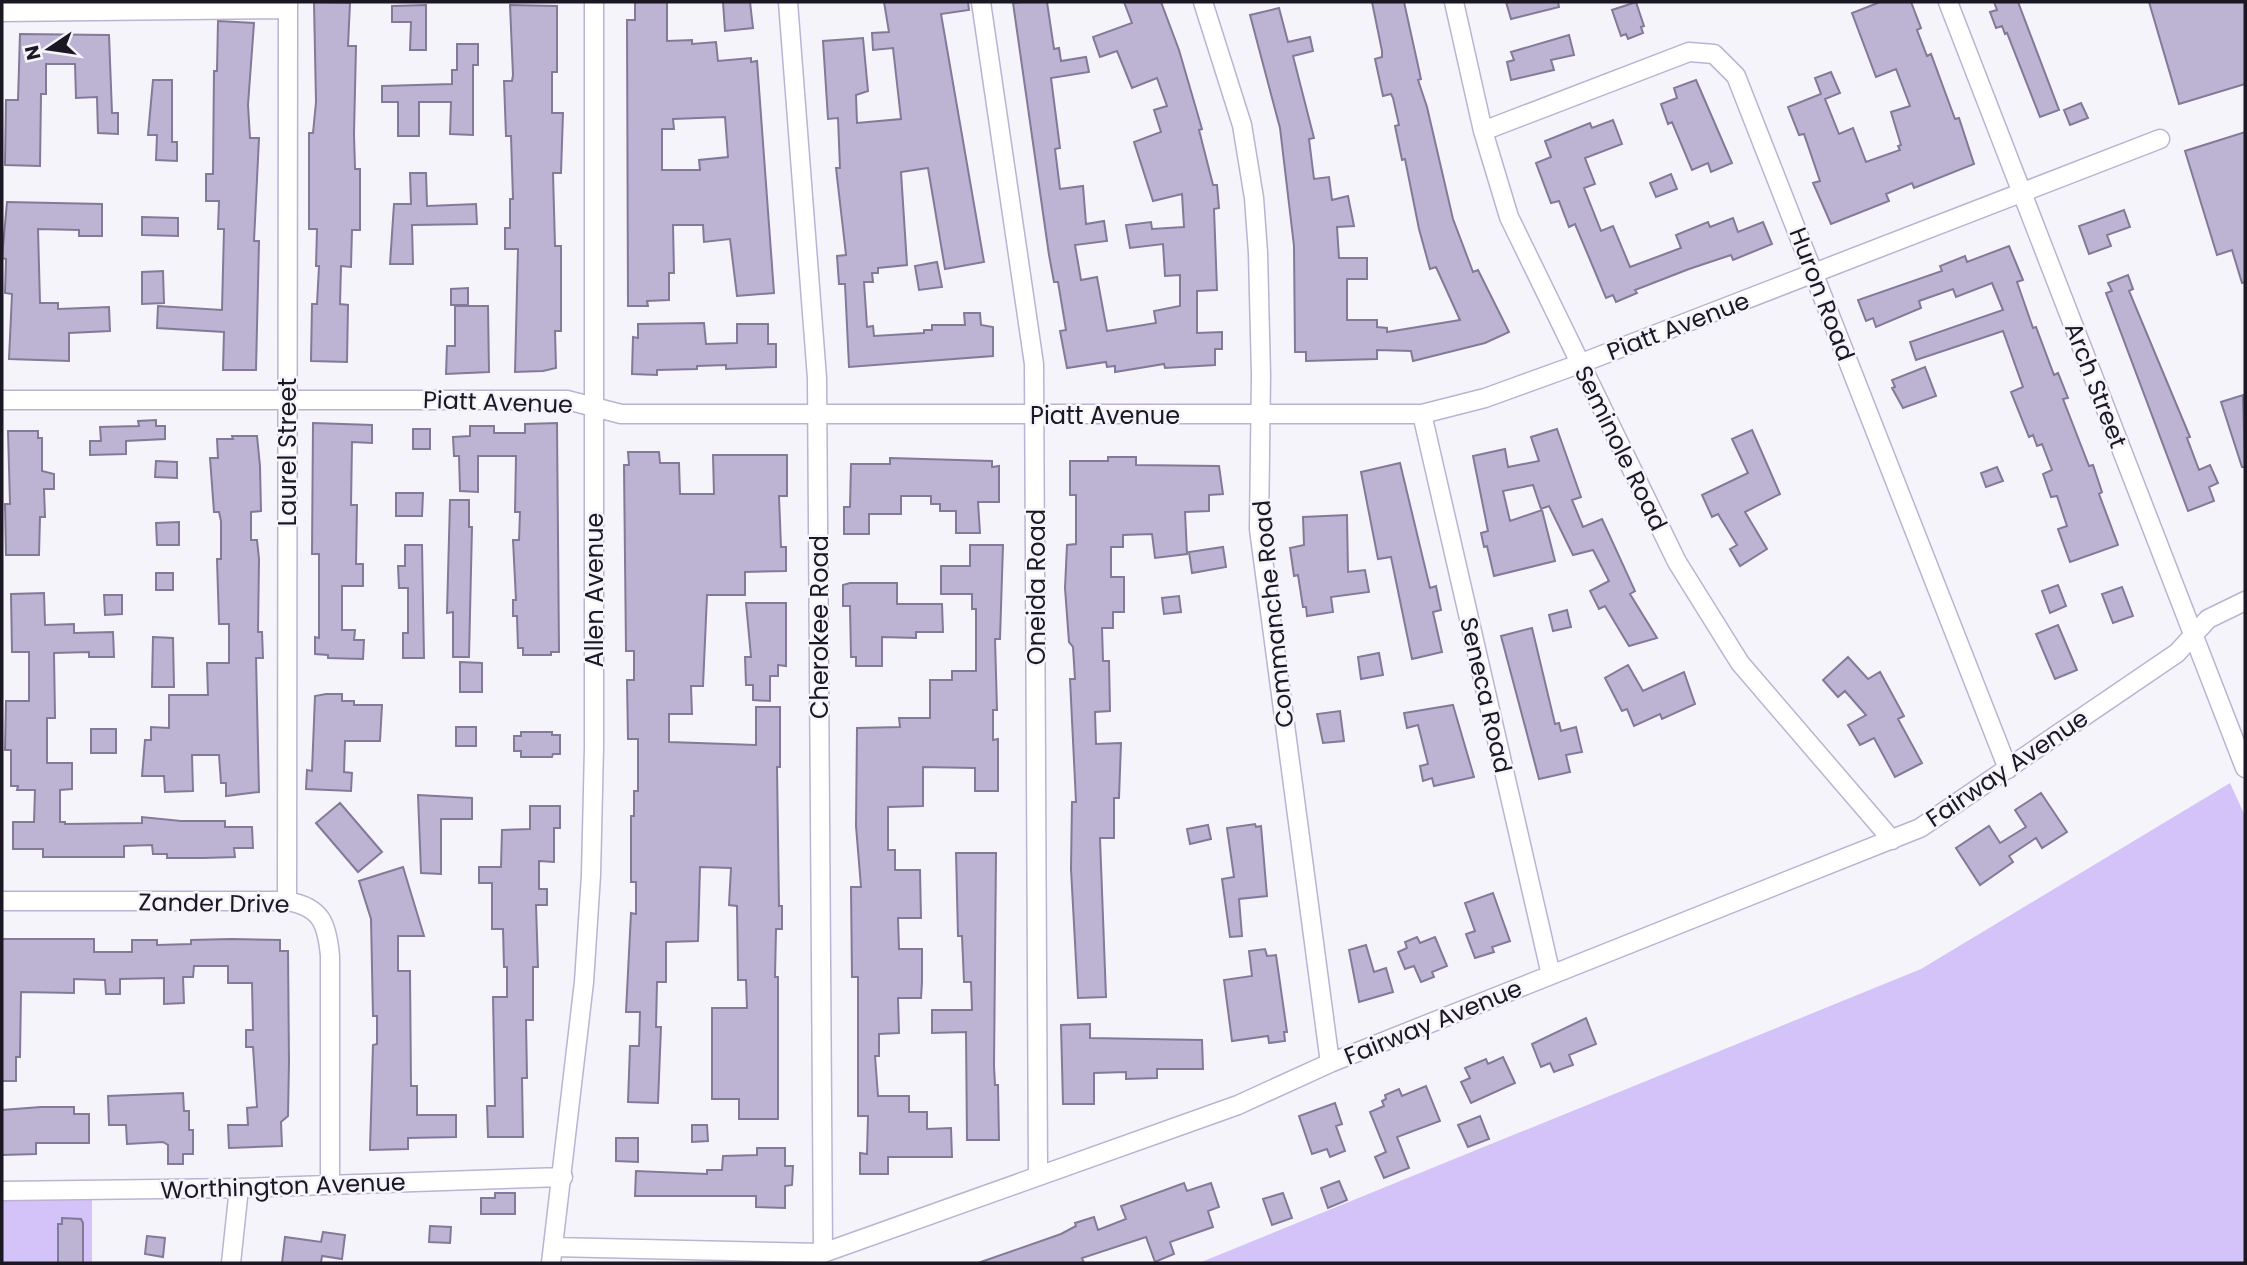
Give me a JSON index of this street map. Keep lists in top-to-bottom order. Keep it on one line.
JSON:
{"streets":{"street":["Huron Road","Piatt Avenue","Arch Street","Seminole Road","Laurel Street","Oneida Road","Allen Avenue","Commanche Road","Cherokee Road","Seneca Road","Fairway Avenue","Zander Drive","Worthington Avenue"]},"crossings":[["Huron Road","Piatt Avenue"],["Huron Road","Seminole Road"],["Huron Road","Fairway Avenue"],["Piatt Avenue","Arch Street"],["Piatt Avenue","Seminole Road"],["Piatt Avenue","Laurel Street"],["Piatt Avenue","Oneida Road"],["Piatt Avenue","Allen Avenue"],["Piatt Avenue","Commanche Road"],["Piatt Avenue","Cherokee Road"],["Piatt Avenue","Seneca Road"],["Arch Street","Fairway Avenue"],["Seminole Road","Fairway Avenue"],["Laurel Street","Zander Drive"],["Oneida Road","Fairway Avenue"],["Allen Avenue","Fairway Avenue"],["Allen Avenue","Worthington Avenue"],["Commanche Road","Fairway Avenue"],["Cherokee Road","Fairway Avenue"],["Seneca Road","Fairway Avenue"],["Zander Drive","Worthington Avenue"]],"north":"left"}
